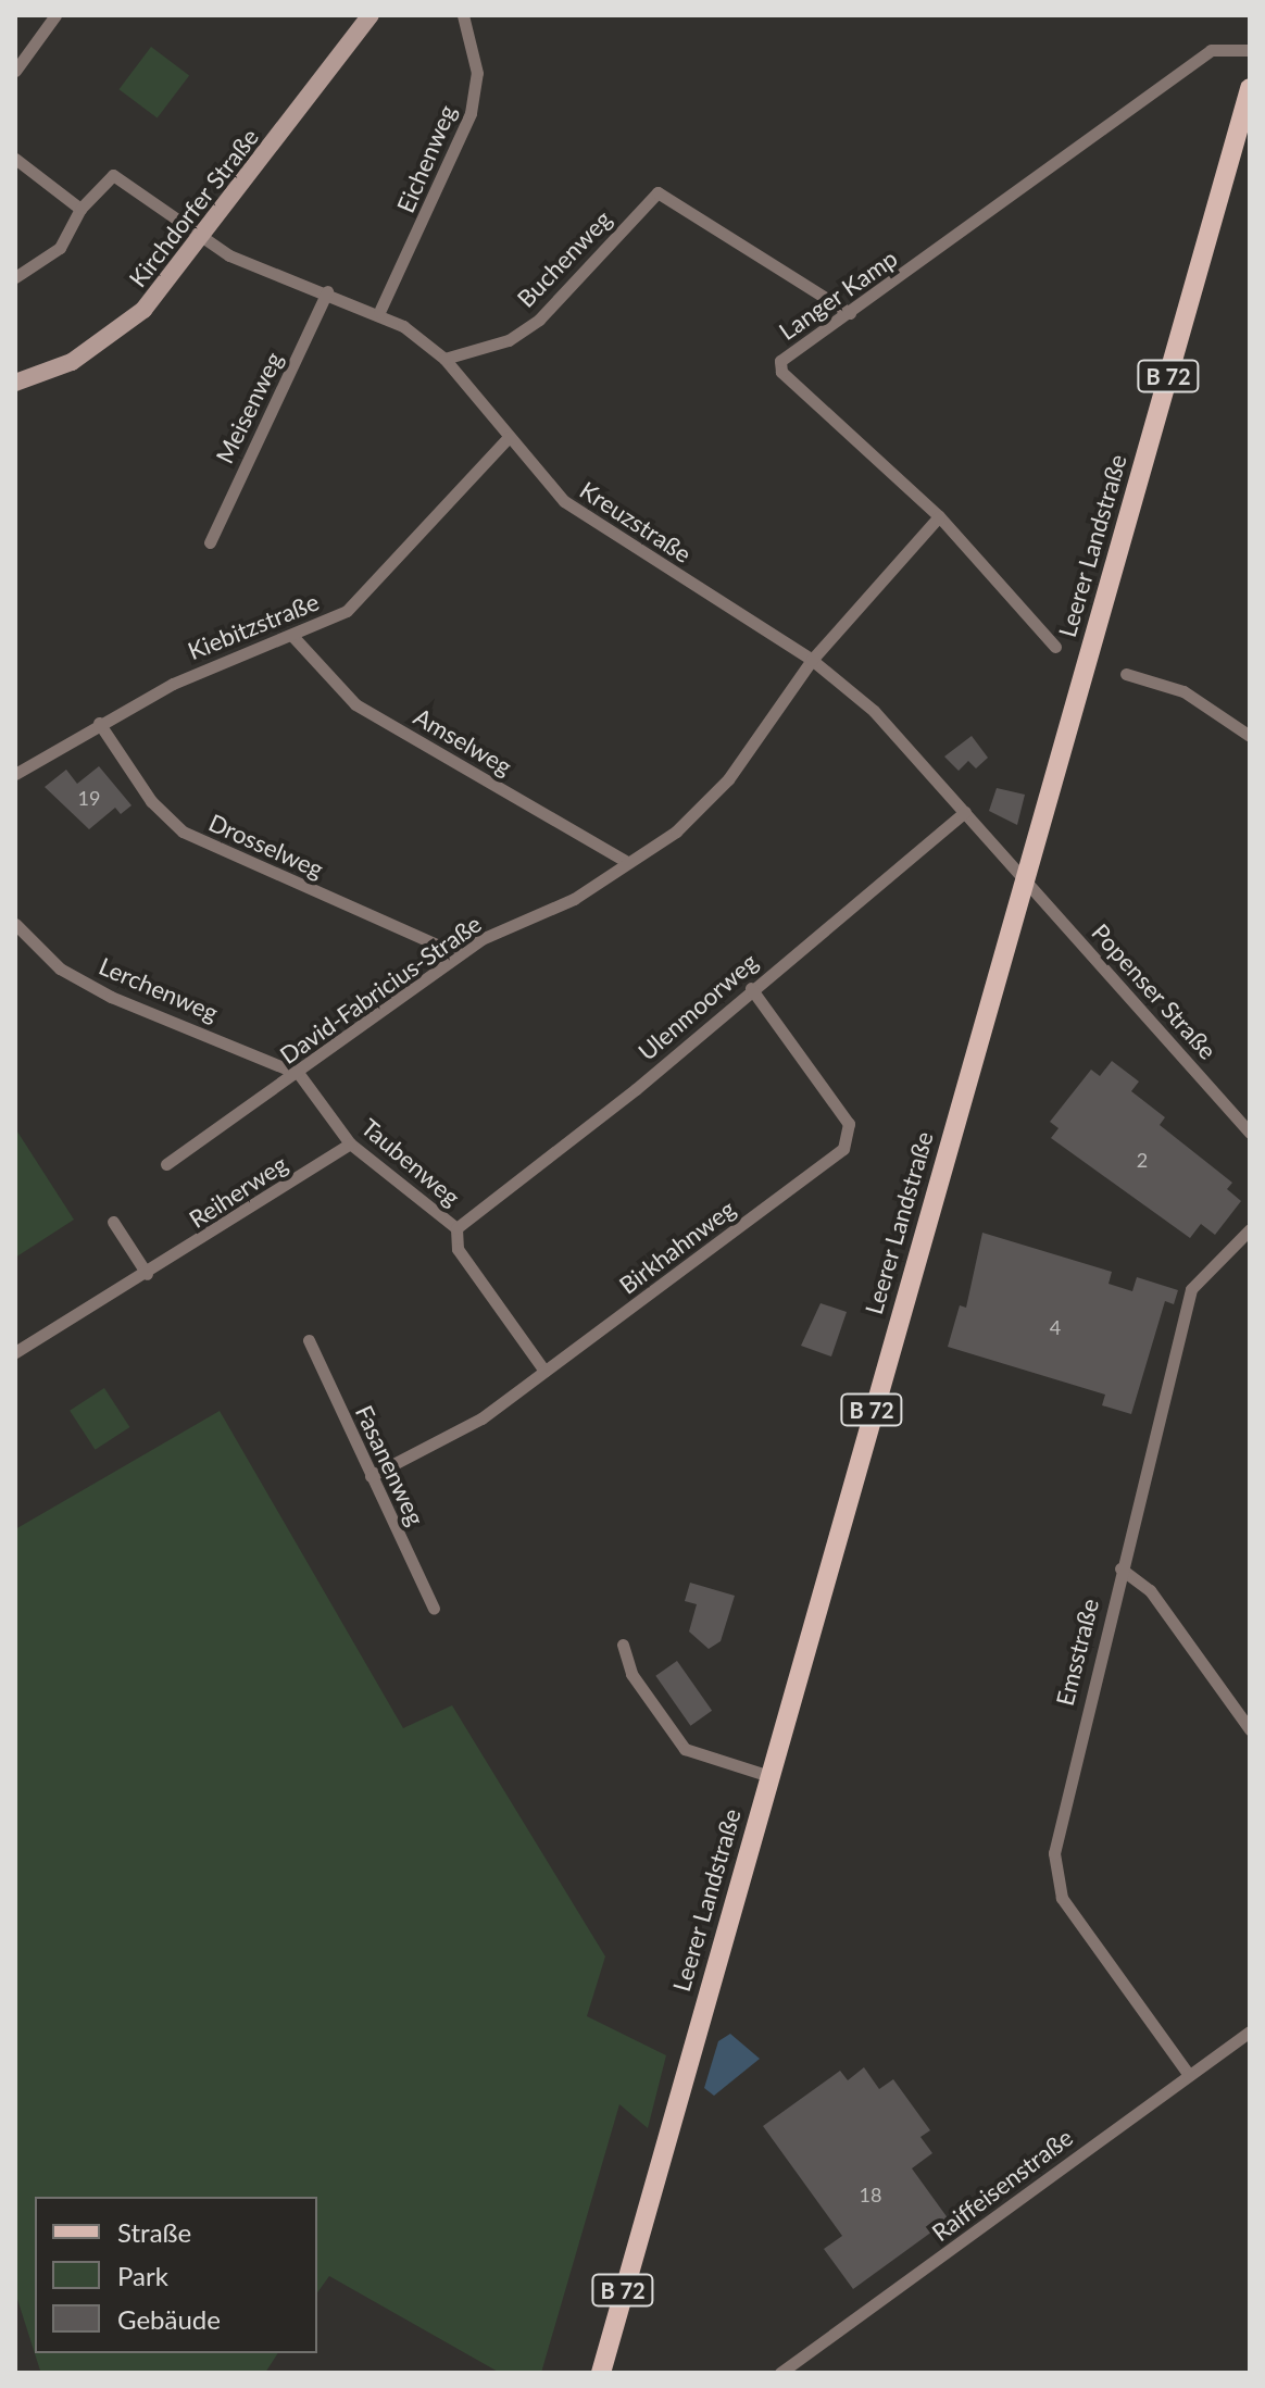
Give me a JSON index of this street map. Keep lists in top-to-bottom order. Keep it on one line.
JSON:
{"streets":{"main road":["B 72","Leerer Landstraße"],"street":["Eichenweg","Kirchdorfer Straße","Buchenweg","Langer Kamp","Meisenweg","Kreuzstraße","Kiebitzstraße","Amselweg","Drosselweg","Lerchenweg","David-Fabricius-Straße","Popenser Straße","Ulenmoorweg","Taubenweg","Reiherweg","Birkhahnweg","Fasanenweg","Emsstraße","Raiffeisenstraße"]},"crossings":[["Eichenweg","Kreuzstraße"],["Kirchdorfer Straße","Kreuzstraße"],["Buchenweg","Langer Kamp"],["Buchenweg","Kreuzstraße"],["Langer Kamp","David-Fabricius-Straße"],["Meisenweg","Kreuzstraße"],["Kreuzstraße","Leerer Landstraße"],["Kreuzstraße","Kiebitzstraße"],["Kreuzstraße","David-Fabricius-Straße"],["Kreuzstraße","Popenser Straße"],["Kreuzstraße","Ulenmoorweg"],["Leerer Landstraße","Popenser Straße"],["Kiebitzstraße","Amselweg"],["Kiebitzstraße","Drosselweg"],["Amselweg","David-Fabricius-Straße"],["Drosselweg","David-Fabricius-Straße"],["Lerchenweg","David-Fabricius-Straße"],["Lerchenweg","Taubenweg"],["David-Fabricius-Straße","Taubenweg"],["Ulenmoorweg","Taubenweg"],["Ulenmoorweg","Birkhahnweg"],["Taubenweg","Reiherweg"],["Taubenweg","Birkhahnweg"],["Birkhahnweg","Fasanenweg"],["Emsstraße","Raiffeisenstraße"]],"house_numbers":["19","2","4","18"],"legend":["Straße","Park","Gebäude"]}
